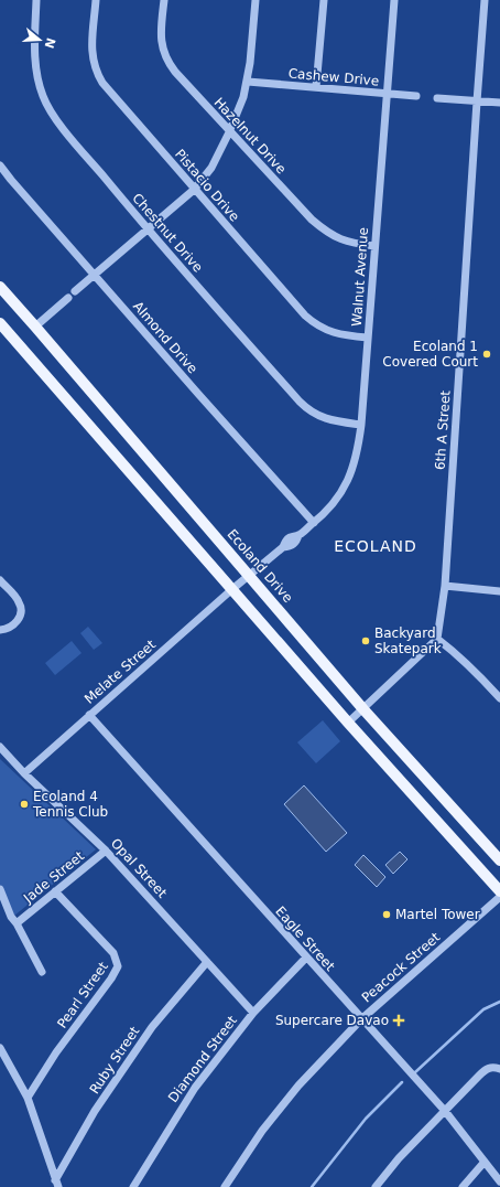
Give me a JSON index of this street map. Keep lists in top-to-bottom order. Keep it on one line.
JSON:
{"streets":{"main road":["Ecoland Drive"],"street":["Cashew Drive","Hazelnut Drive","Pistacio Drive","Chestnut Drive","Walnut Avenue","Almond Drive","6th A Street","Melate Street","Opal Street","Jade Street","Eagle Street","Peacock Street","Pearl Street","Diamond Street","Ruby Street"]},"crossings":[["Cashew Drive","Walnut Avenue"],["Hazelnut Drive","Walnut Avenue"],["Pistacio Drive","Walnut Avenue"],["Chestnut Drive","Walnut Avenue"],["Walnut Avenue","Almond Drive"],["Walnut Avenue","Ecoland Drive"],["Walnut Avenue","Melate Street"],["Ecoland Drive","Melate Street"],["Melate Street","Opal Street"],["Melate Street","Eagle Street"],["Opal Street","Jade Street"],["Opal Street","Diamond Street"],["Opal Street","Ruby Street"],["Jade Street","Pearl Street"],["Eagle Street","Peacock Street"],["Eagle Street","Diamond Street"]],"districts":["ECOLAND"],"places":{"other":["Ecoland 1 Covered Court","Backyard Skatepark","Ecoland 4 Tennis Club","Martel Tower"],"health":["Supercare Davao"]},"north":"right"}
